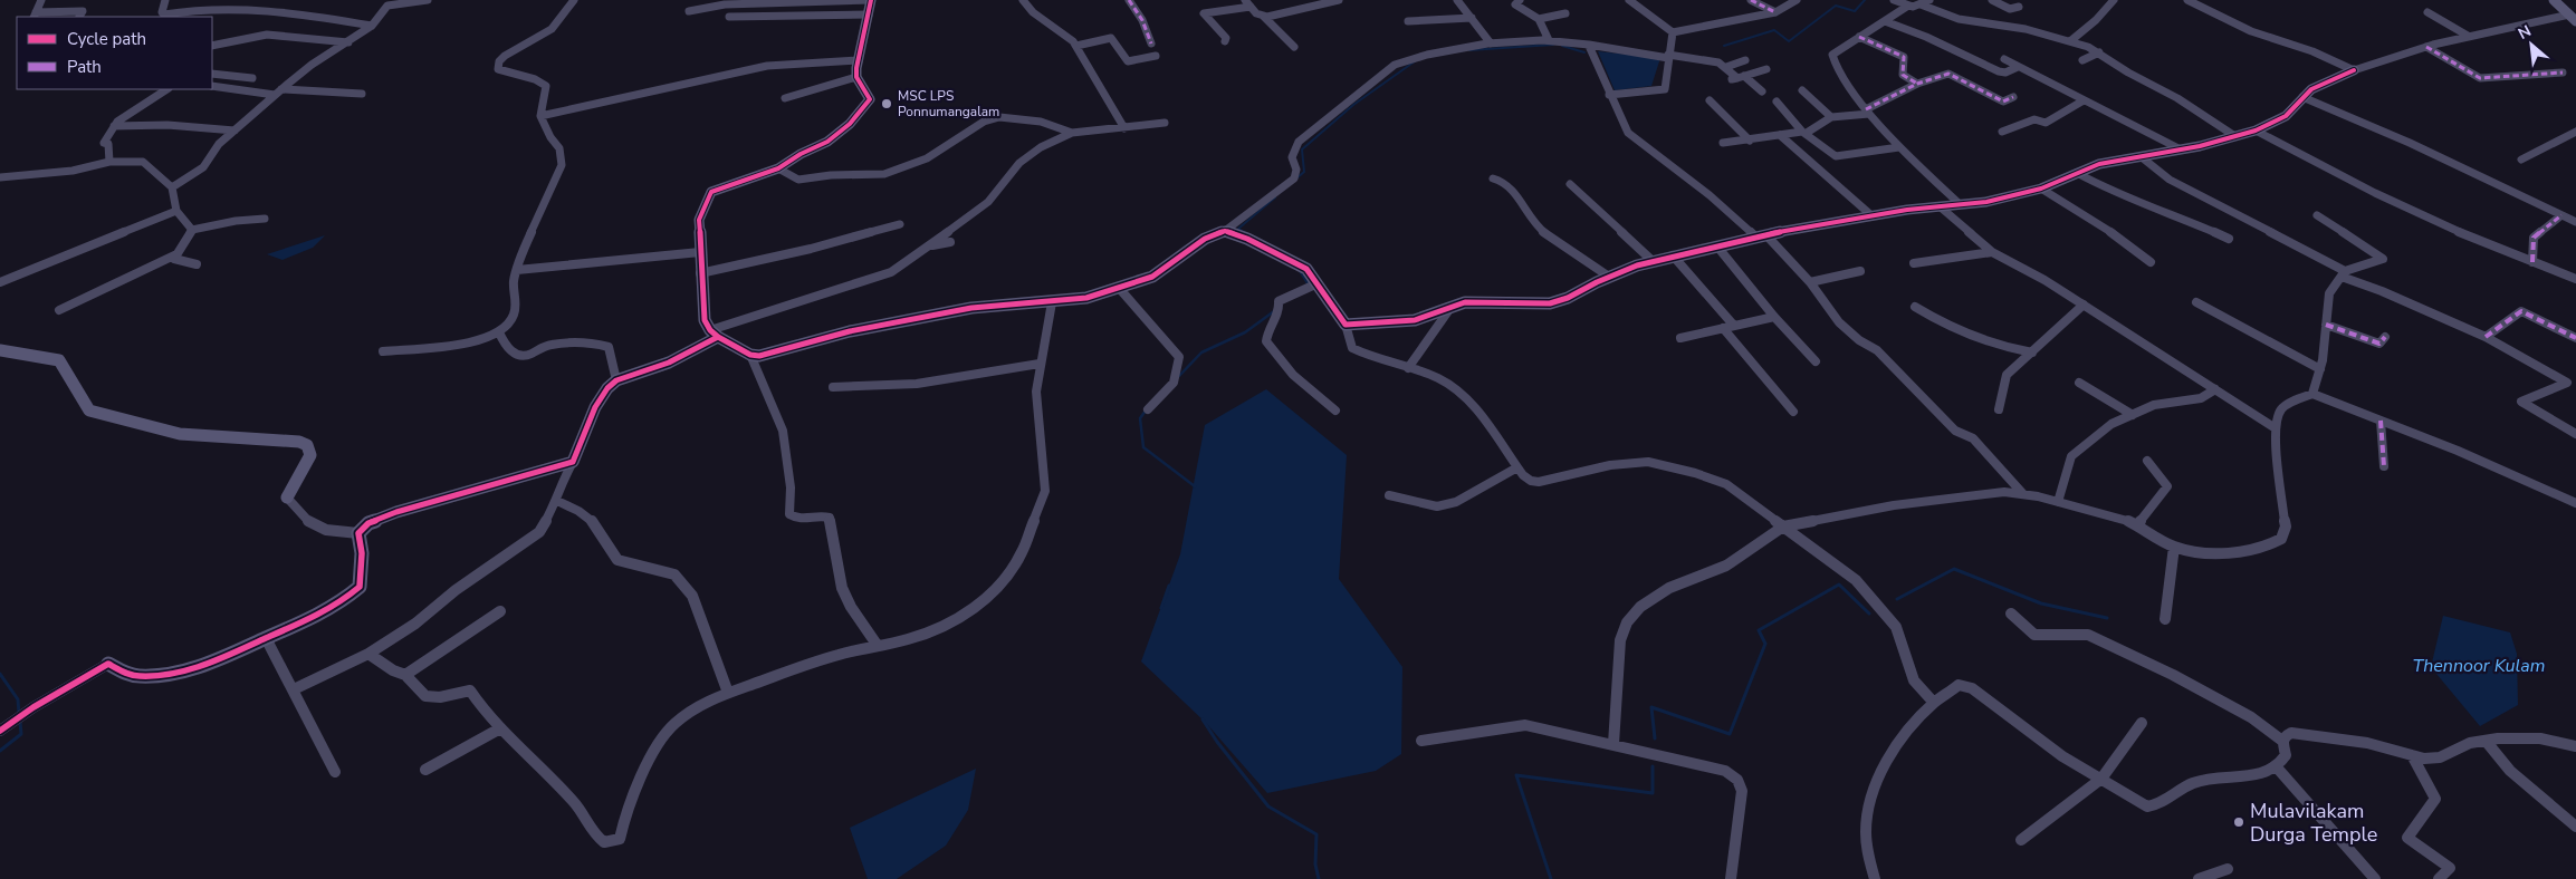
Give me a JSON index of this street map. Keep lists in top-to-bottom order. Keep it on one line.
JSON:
{"water":["Thennoor Kulam"],"places":["MSC LPS Ponnumangalam","Mulavilakam Durga Temple"],"legend":["Cycle path","Path"],"north":"top left"}
